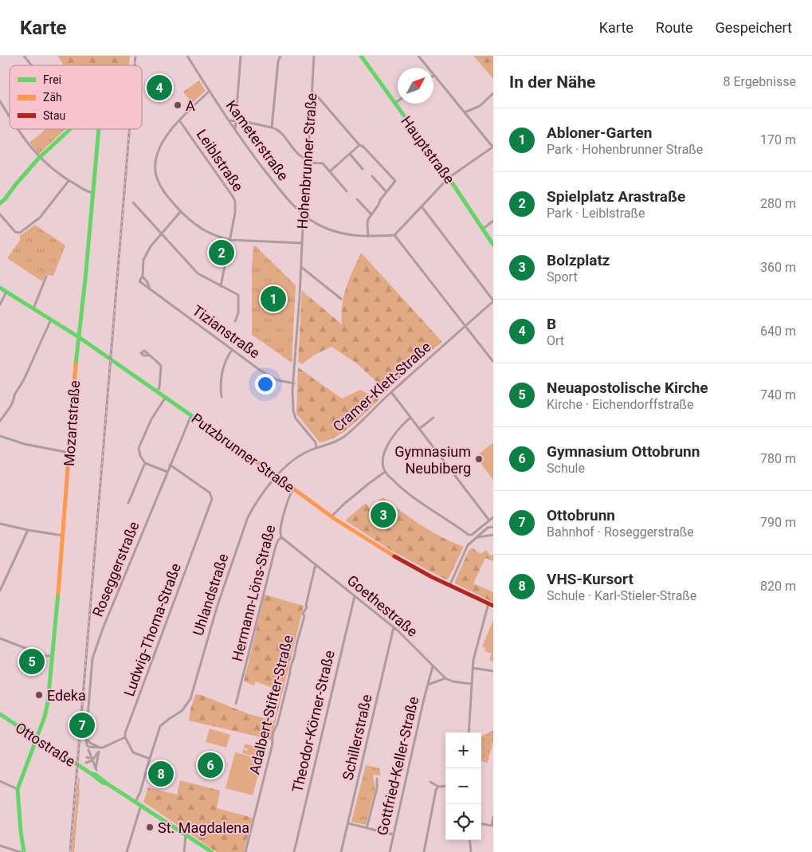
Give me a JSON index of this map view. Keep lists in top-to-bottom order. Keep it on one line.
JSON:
{"streets":{"street":["Kameterstraße","Hauptstraße","Leiblstraße","Hohenbrunner Straße","Tizianstraße","Cramer-Klett-Straße","Mozartstraße","Putzbrunner Straße","Roseggerstraße","Hermann-Löns-Straße","Uhlandstraße","Goethestraße","Ludwig-Thoma-Straße","Adalbert-Stifter-Straße","Theodor-Körner-Straße","Schillerstraße","Ottostraße","Gottfried-Keller-Straße"]},"crossings":[["Kameterstraße","Hohenbrunner Straße"],["Hohenbrunner Straße","Tizianstraße"],["Hohenbrunner Straße","Cramer-Klett-Straße"],["Cramer-Klett-Straße","Putzbrunner Straße"],["Cramer-Klett-Straße","Uhlandstraße"],["Mozartstraße","Putzbrunner Straße"],["Mozartstraße","Ottostraße"],["Putzbrunner Straße","Roseggerstraße"],["Putzbrunner Straße","Hermann-Löns-Straße"],["Putzbrunner Straße","Uhlandstraße"],["Roseggerstraße","Ludwig-Thoma-Straße"],["Hermann-Löns-Straße","Goethestraße"],["Uhlandstraße","Ottostraße"],["Goethestraße","Adalbert-Stifter-Straße"],["Goethestraße","Theodor-Körner-Straße"],["Goethestraße","Schillerstraße"],["Goethestraße","Gottfried-Keller-Straße"]],"places":["A","Gymnasium Neubiberg","Edeka","St. Magdalena"],"legend":["Frei","Zäh","Stau"],"north":"top right","page":{"header":"Karte","nav":["Karte","Route","Gespeichert"],"heading":["In der Nähe","8 Ergebnisse"],"pins":["4","2","1","3","5","7","6","8"],"list":[{"mark":"1","name":"Abloner-Garten","note":"Park · Hohenbrunner Straße","value":"170 m"},{"mark":"2","name":"Spielplatz Arastraße","note":"Park · Leiblstraße","value":"280 m"},{"mark":"3","name":"Bolzplatz","note":"Sport","value":"360 m"},{"mark":"4","name":"B","note":"Ort","value":"640 m"},{"mark":"5","name":"Neuapostolische Kirche","note":"Kirche · Eichendorffstraße","value":"740 m"},{"mark":"6","name":"Gymnasium Ottobrunn","note":"Schule","value":"780 m"},{"mark":"7","name":"Ottobrunn","note":"Bahnhof · Roseggerstraße","value":"790 m"},{"mark":"8","name":"VHS-Kursort","note":"Schule · Karl-Stieler-Straße","value":"820 m"}],"map_buttons":["+","−"]}}
